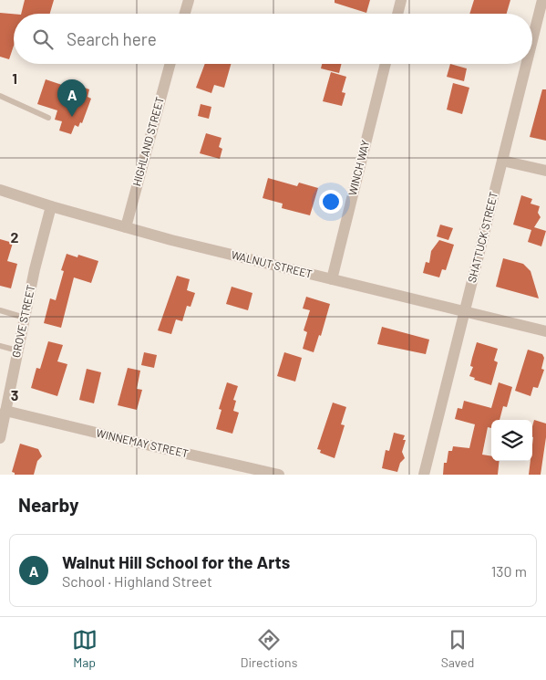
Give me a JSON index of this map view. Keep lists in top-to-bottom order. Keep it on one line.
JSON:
{"streets":{"street":["HIGHLAND STREET","WINCH WAY","SHATTUCK STREET","WALNUT STREET","GROVE STREET","WINNEMAY STREET"]},"crossings":[["HIGHLAND STREET","WALNUT STREET"],["WINCH WAY","WALNUT STREET"],["SHATTUCK STREET","WALNUT STREET"],["WALNUT STREET","GROVE STREET"],["GROVE STREET","WINNEMAY STREET"]],"page":{"search":"Search here","pins":"A","heading":"Nearby","list":[{"mark":"A","name":"Walnut Hill School for the Arts","note":"School · Highland Street","value":"130 m"}],"nav":["Map","Directions","Saved"]},"grid":{"rows":["1","2","3"]}}
